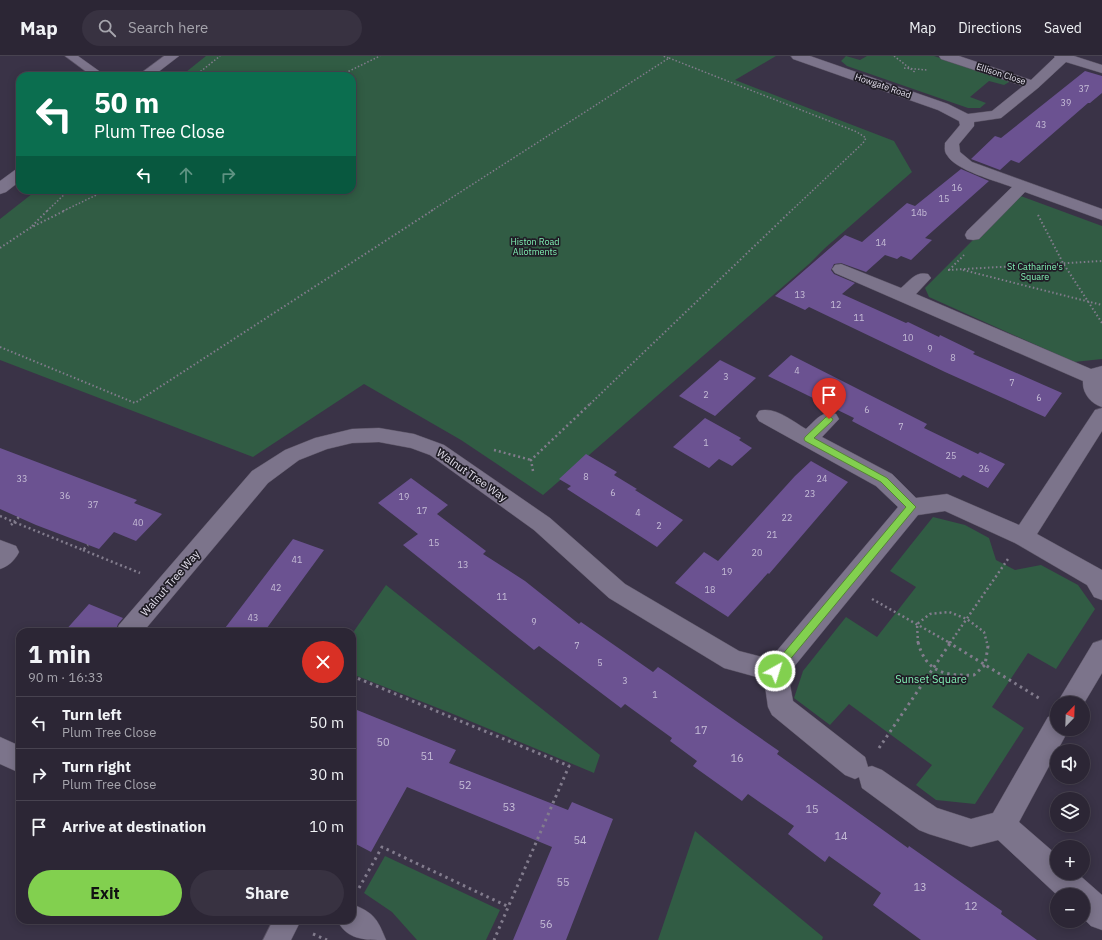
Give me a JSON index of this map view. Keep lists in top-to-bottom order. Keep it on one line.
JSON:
{"streets":{"street":["Ellison Close","Howgate Road","Walnut Tree Way"]},"crossings":[["Ellison Close","Howgate Road"]],"parks":["Histon Road Allotments","St Catharine's Square","Sunset Square"],"house_numbers":["37","39","43","16","15","14b","14","13","12","11","10","9","8","4","3","7","2","6","6","7","1","25","26","8","33","24","6","23","36","19","37","17","4","22","40","2","21","15","20","41","13","19","42","18","11","43","9","7","5","3","1","17","50","51","16","52","53","15","14","54","55","13","12","56"],"north":"top right","page":{"header":"Map","search":"Search here","nav":["Map","Directions","Saved"],"turn":["50 m","Plum Tree Close"],"heading":["1 min","90 m · 16:33"],"map_buttons":["+","−"],"list":[{"name":"Turn left","note":"Plum Tree Close","value":"50 m"},{"name":"Turn right","note":"Plum Tree Close","value":"30 m"},{"name":"Arrive at destination","value":"10 m"}],"buttons":["Exit","Share"]}}
